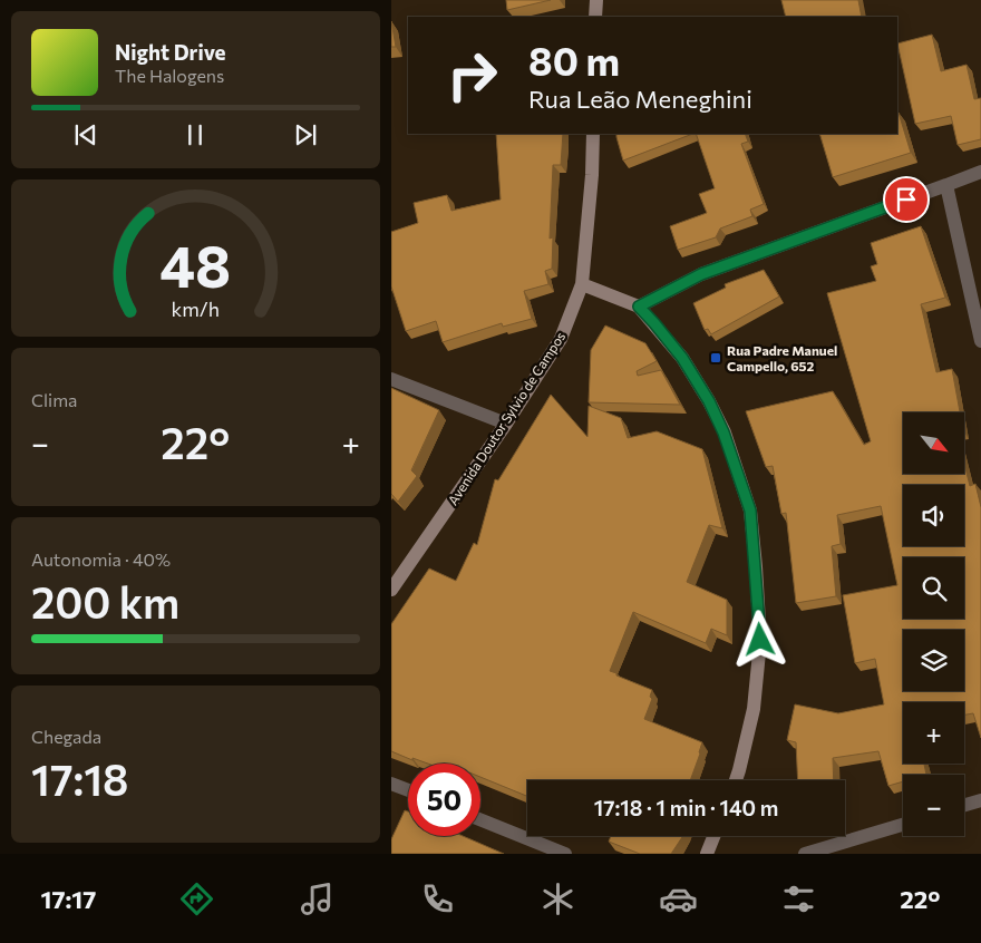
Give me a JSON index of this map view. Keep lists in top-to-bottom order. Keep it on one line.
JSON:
{"streets":{"main road":["Avenida Doutor Sylvio de Campos"]},"places":{"transit":["Rua Padre Manuel Campello, 652"]},"north":"bottom right","page":{"turn":["80 m","Rua Leão Meneghini"],"song":["Night Drive","The Halogens"],"tile":["Clima",["Autonomia · 40%","200 km"],["Chegada","17:18"]],"map_buttons":["+","−"],"heat":["−","22°","+"],"limit":"50","trip":"17:18 · 1 min · 140 m","tabs":["17:17","22°"],"gauge":["48","km/h"]}}
